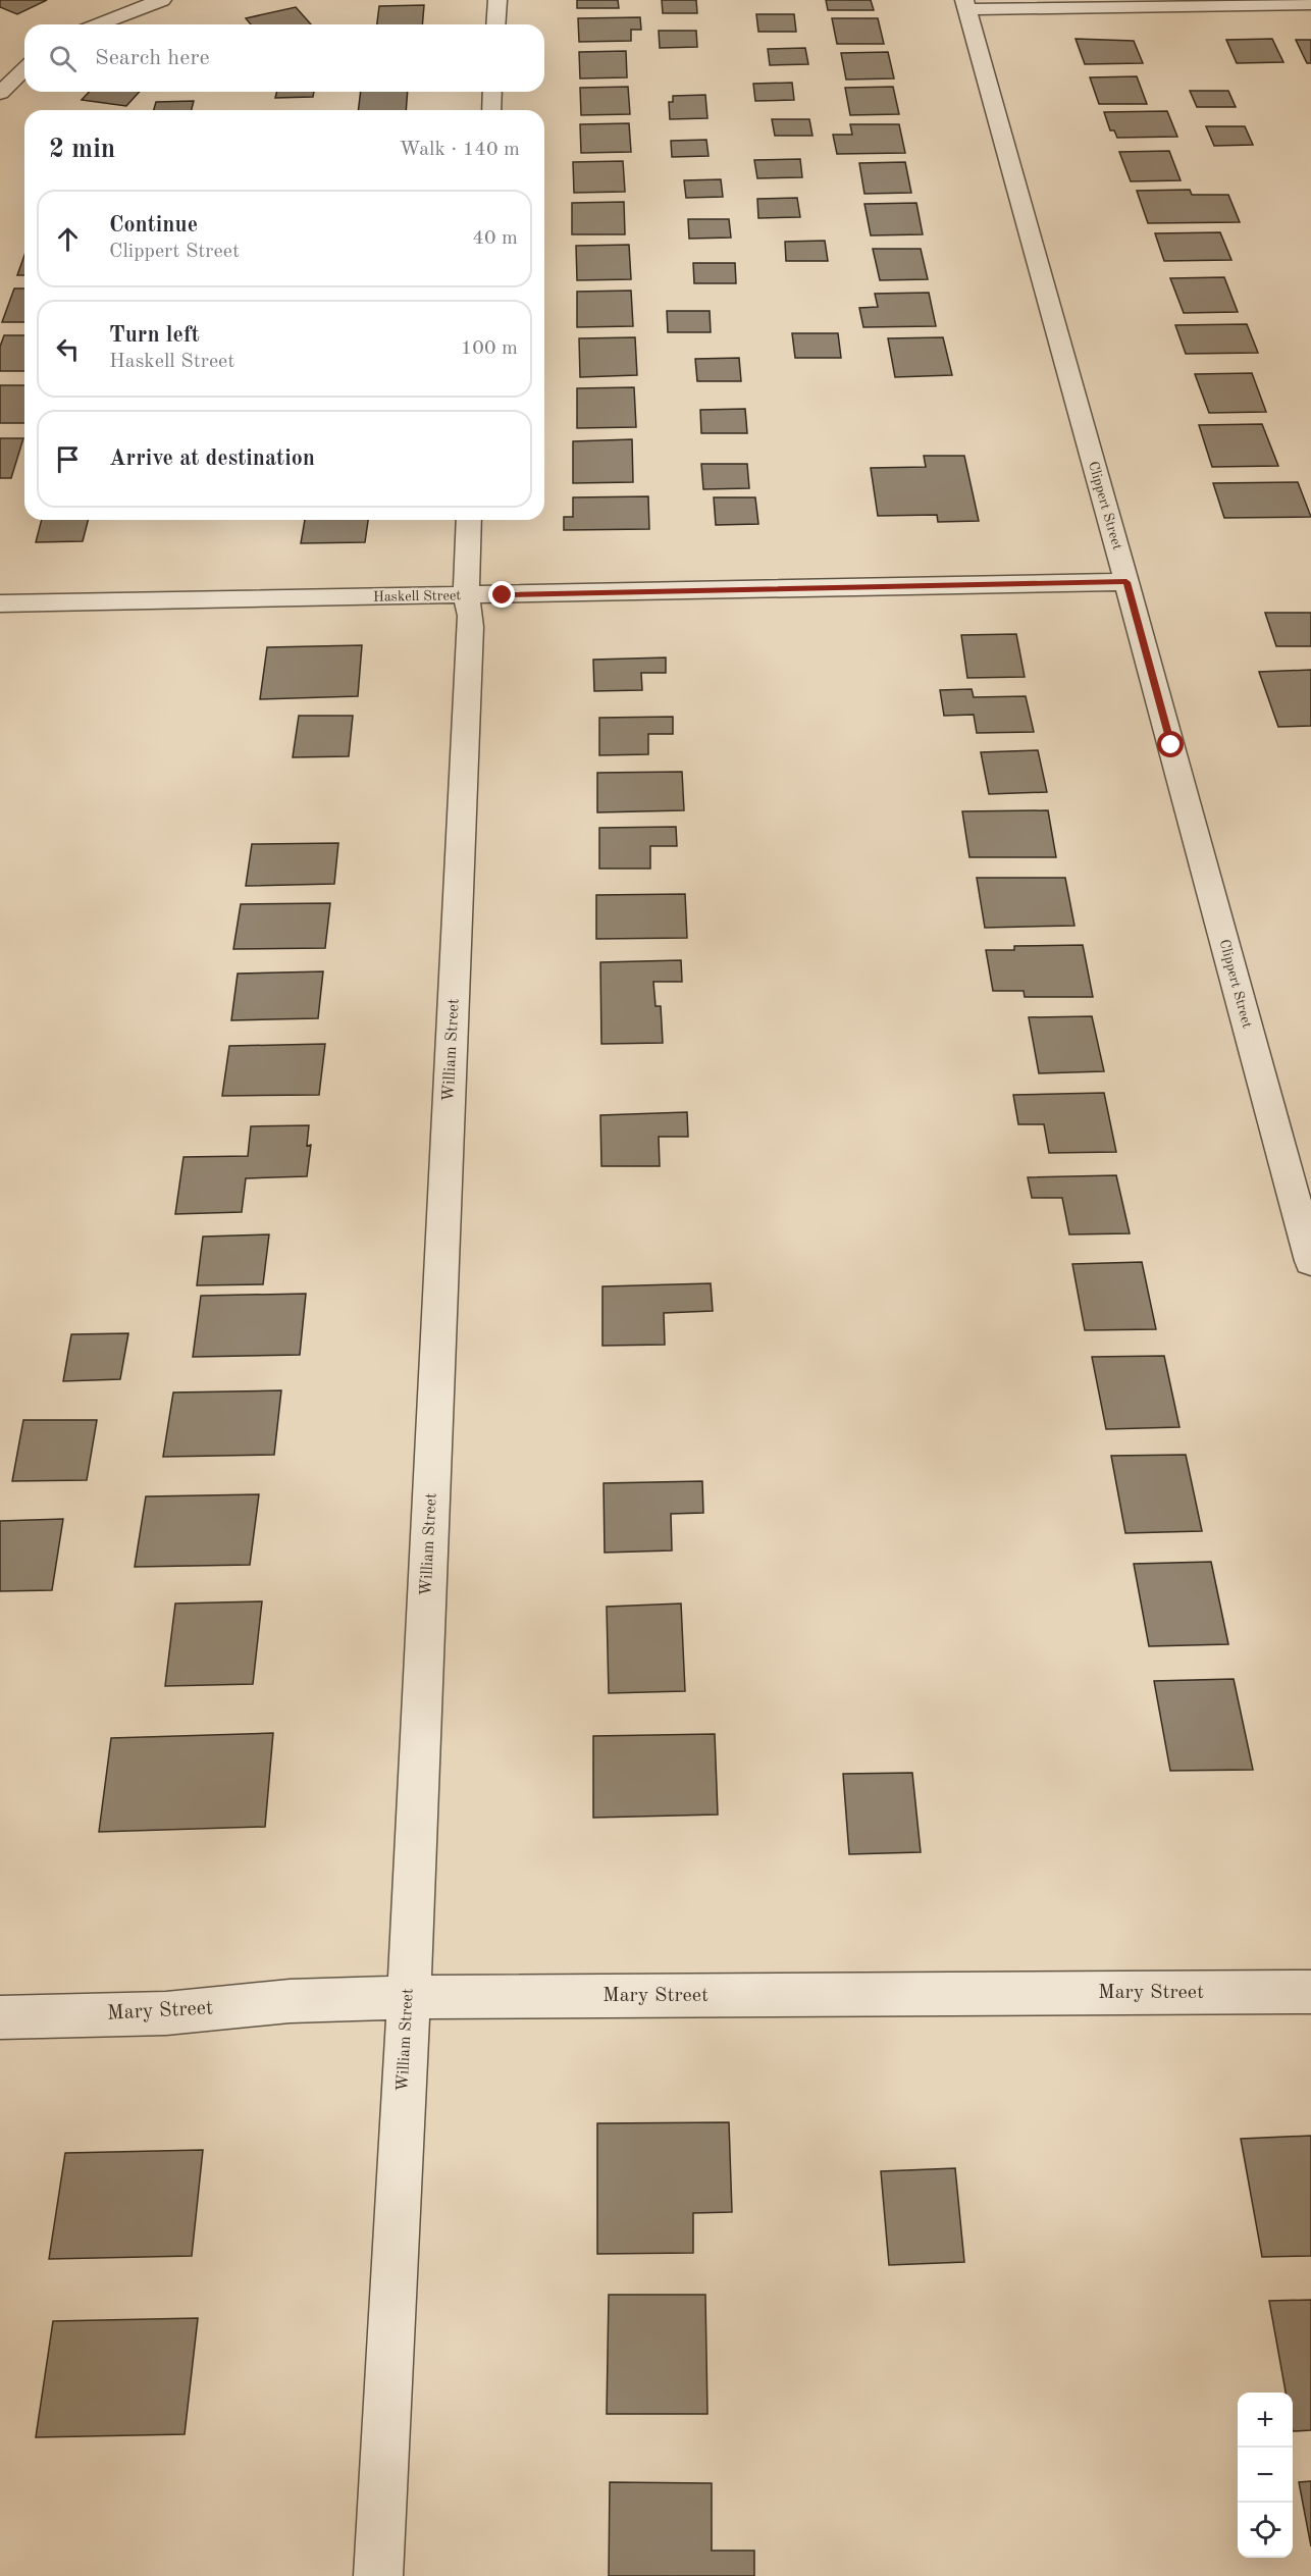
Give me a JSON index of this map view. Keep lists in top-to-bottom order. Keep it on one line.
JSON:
{"streets":{"street":["Clippert Street","Haskell Street","William Street","Mary Street"]},"crossings":[["Clippert Street","Haskell Street"],["Haskell Street","William Street"],["William Street","Mary Street"]],"page":{"search":"Search here","heading":["2 min","Walk · 140 m"],"list":[["Continue","Clippert Street","40 m"],["Turn left","Haskell Street","100 m"],"Arrive at destination"],"map_buttons":["+","−"]}}
